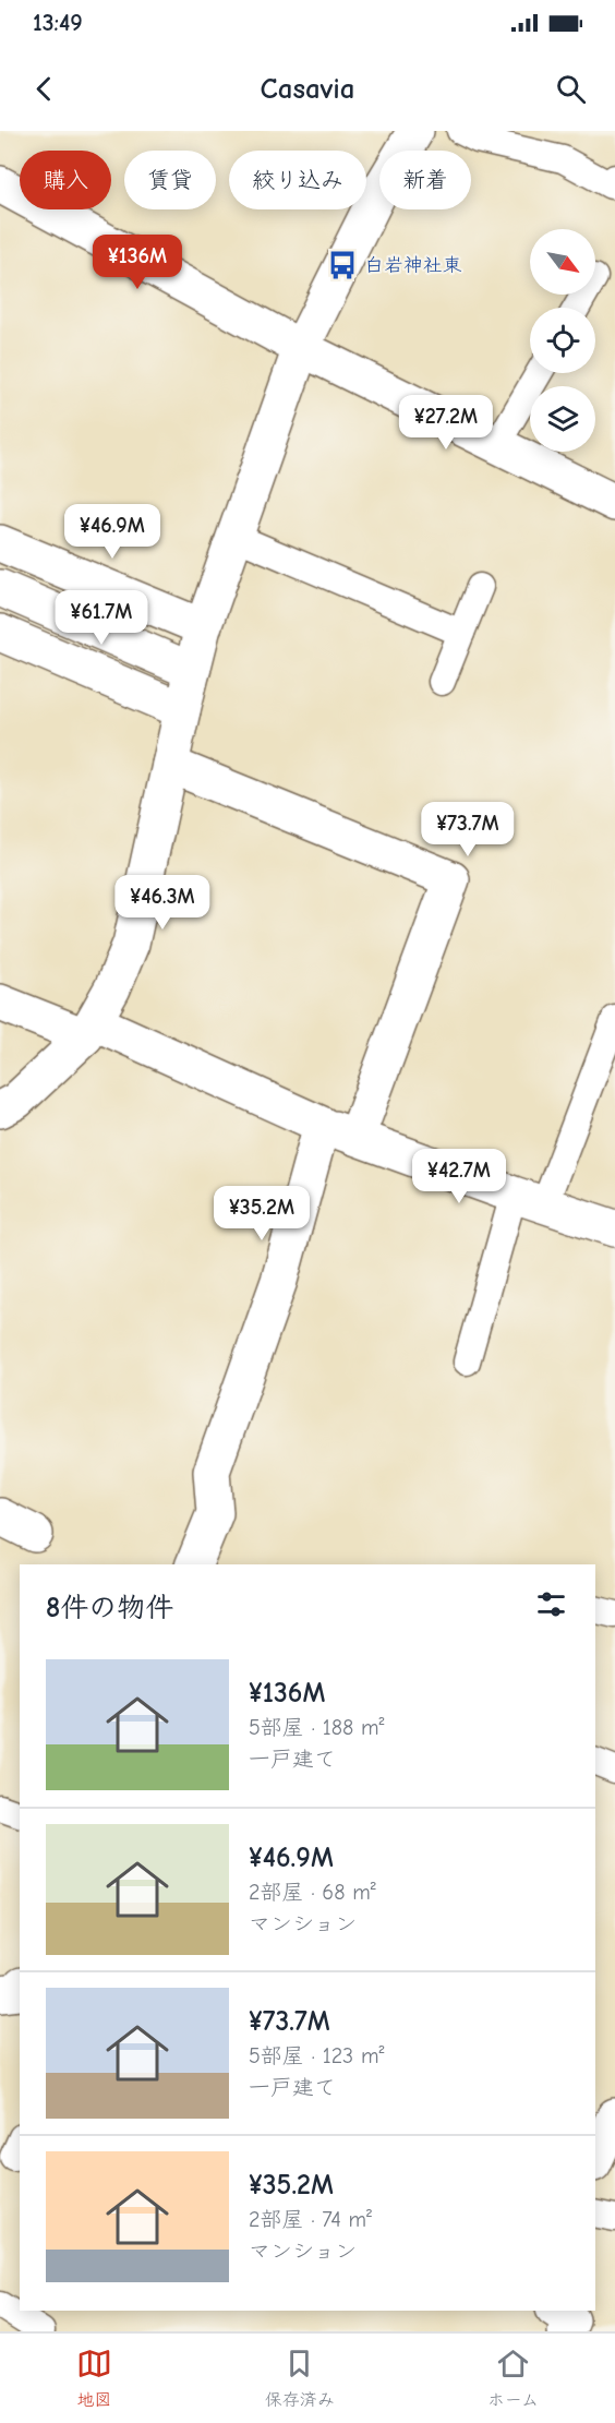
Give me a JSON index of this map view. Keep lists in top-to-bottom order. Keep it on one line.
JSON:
{"places":{"bus stop":["白岩神社東"]},"north":"bottom right","page":{"status":"13:49","header":"Casavia","chip":["購入","賃貸","絞り込み","新着"],"price":["¥136M","¥27.2M","¥46.9M","¥61.7M","¥73.7M","¥46.3M","¥42.7M","¥35.2M"],"heading":"8件の物件","list":[{"name":"¥136M","note":"5部屋 · 188 m² · 一戸建て"},{"name":"¥46.9M","note":"2部屋 · 68 m² · マンション"},{"name":"¥73.7M","note":"5部屋 · 123 m² · 一戸建て"},{"name":"¥35.2M","note":"2部屋 · 74 m² · マンション"}],"tabs":["地図","保存済み","ホーム"]}}
